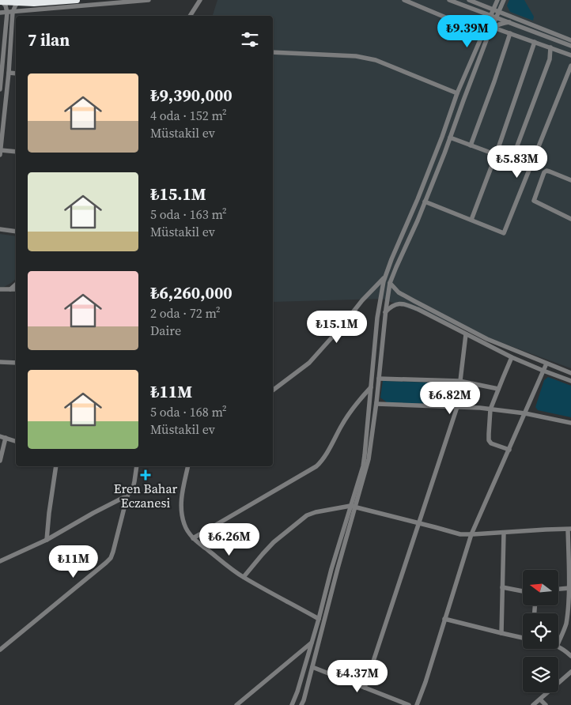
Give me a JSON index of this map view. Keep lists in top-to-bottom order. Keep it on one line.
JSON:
{"places":{"health":["Eren Bahar Eczanesi"]},"north":"left","page":{"price":["₺9.39M","₺5.83M","₺15.1M","₺6.82M","₺6.26M","₺11M","₺4.37M"],"heading":"7 ilan","list":[{"name":"₺9,390,000","note":"4 oda · 152 m² · Müstakil ev"},{"name":"₺15.1M","note":"5 oda · 163 m² · Müstakil ev"},{"name":"₺6,260,000","note":"2 oda · 72 m² · Daire"},{"name":"₺11M","note":"5 oda · 168 m² · Müstakil ev"}]}}
